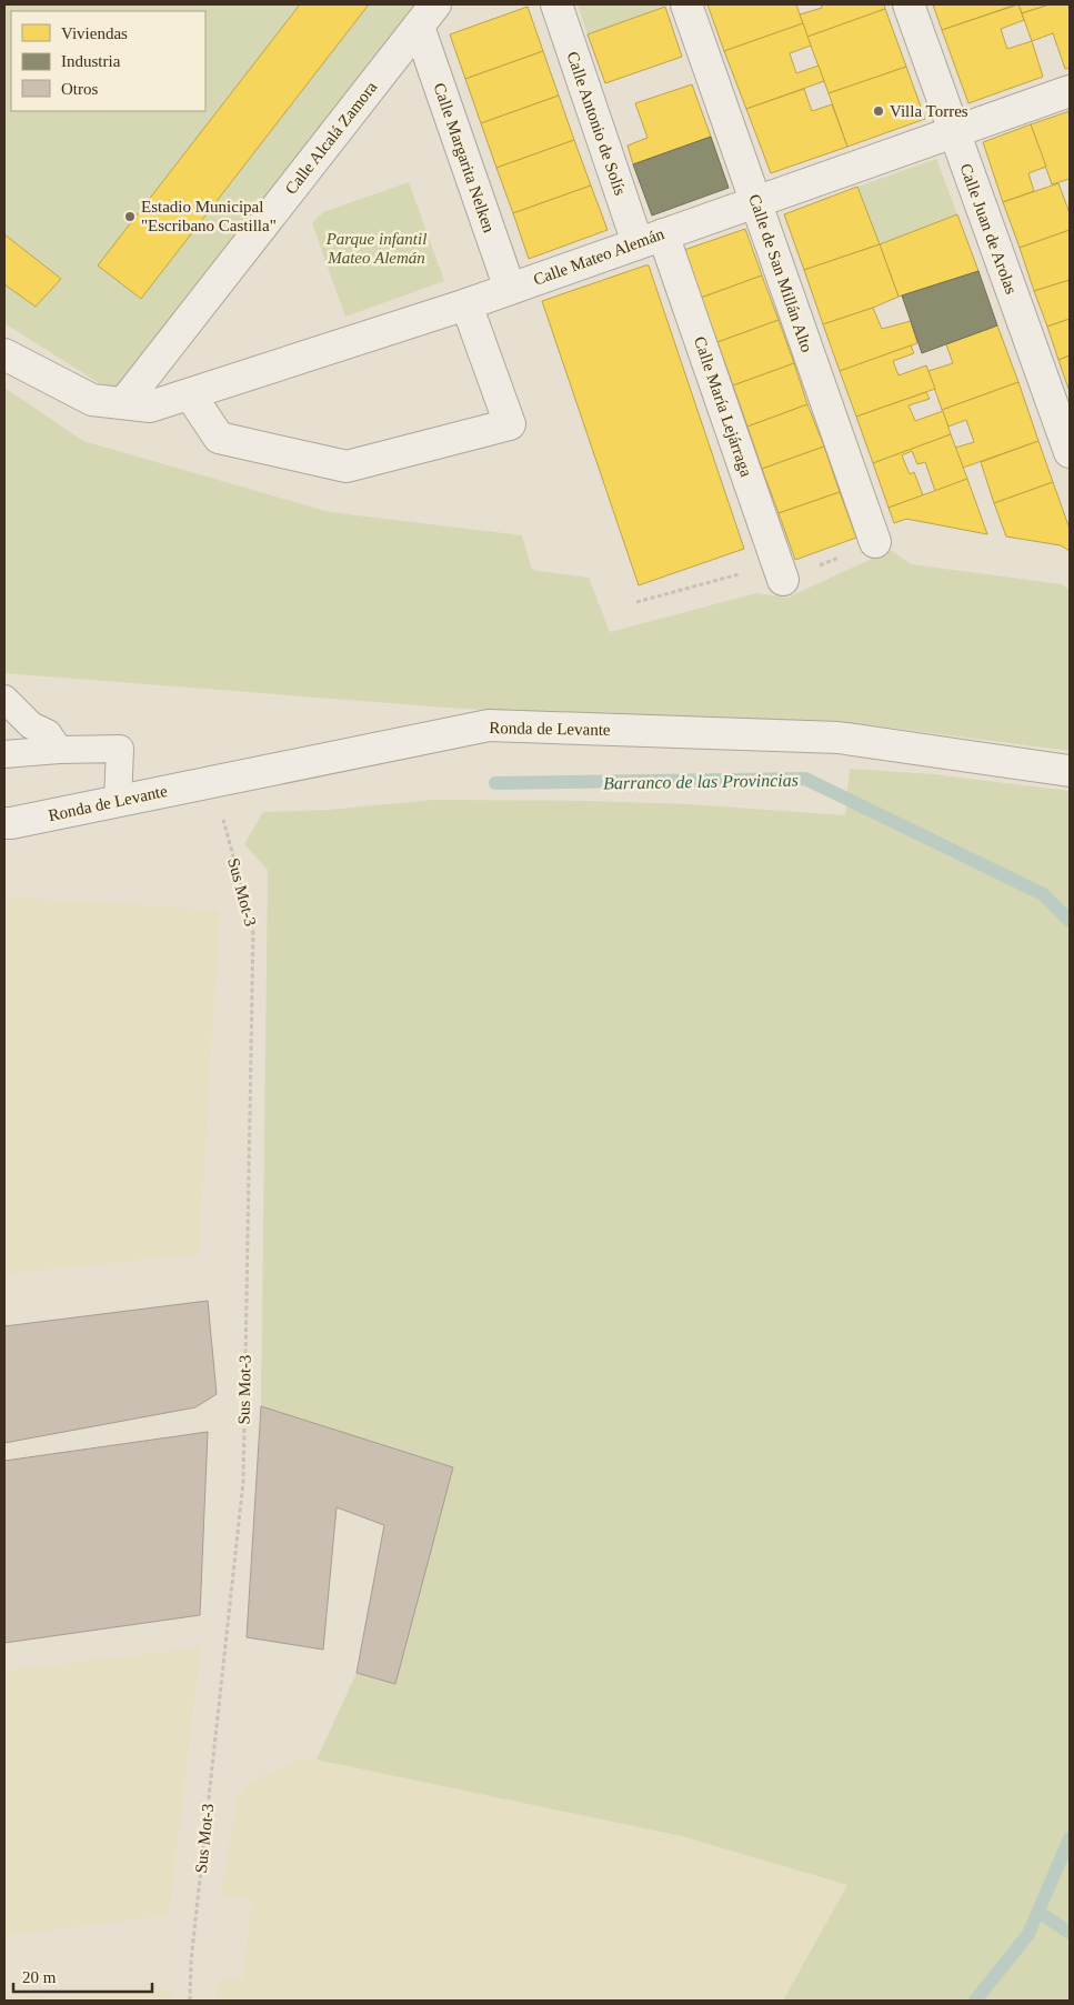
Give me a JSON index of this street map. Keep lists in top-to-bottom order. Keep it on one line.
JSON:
{"streets":{"street":["Calle Antonio de Solís","Calle Alcalá Zamora","Calle Margarita Nelken","Calle Juan de Arolas","Calle Mateo Alemán","Calle de San Millán Alto","Calle María Lejárraga","Ronda de Levante"],"path":["Sus Mot-3"]},"crossings":[["Calle Antonio de Solís","Calle Mateo Alemán"],["Calle Antonio de Solís","Calle María Lejárraga"],["Calle Alcalá Zamora","Calle Margarita Nelken"],["Calle Alcalá Zamora","Calle Mateo Alemán"],["Calle Margarita Nelken","Calle Mateo Alemán"],["Calle Juan de Arolas","Calle Mateo Alemán"],["Calle Mateo Alemán","Calle de San Millán Alto"],["Calle Mateo Alemán","Calle María Lejárraga"],["Ronda de Levante","Sus Mot-3"]],"water":["Barranco de las Provincias"],"parks":["Parque infantil Mateo Alemán"],"places":["Villa Torres","Estadio Municipal \"Escribano Castilla\""],"legend":["Viviendas","Industria","Otros"],"scale_bar":"20 m"}
